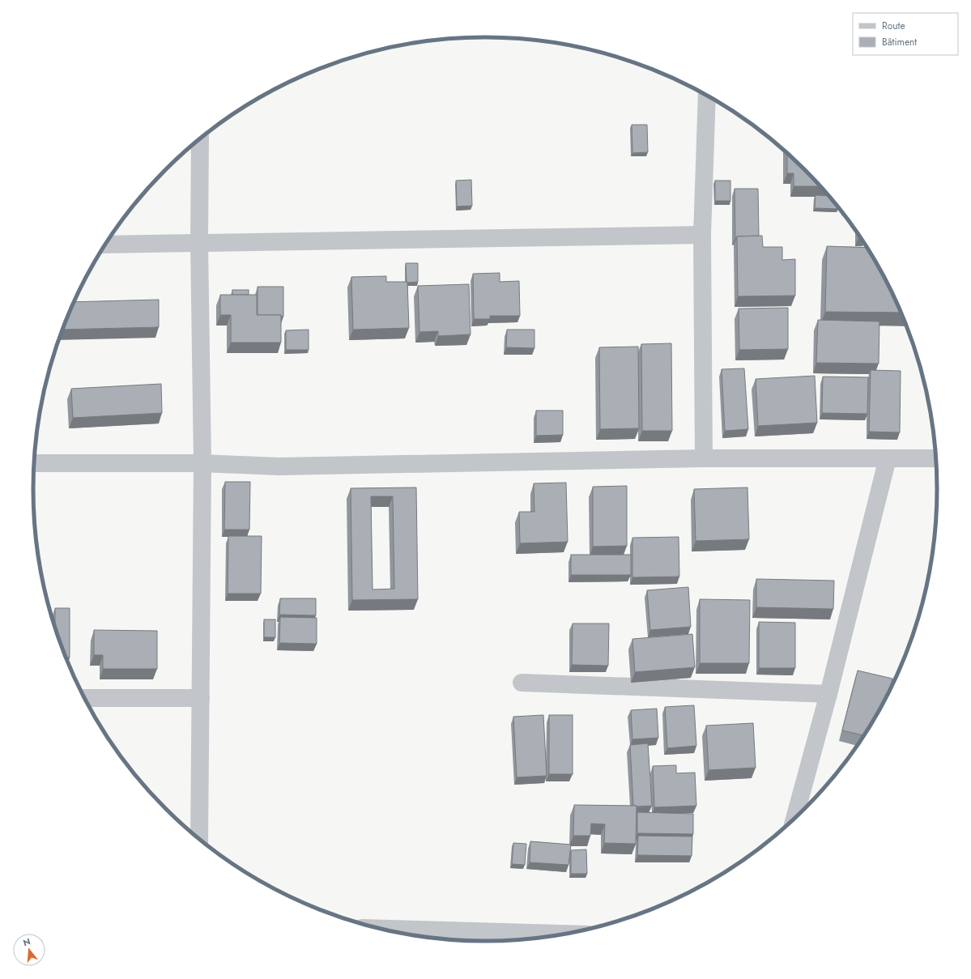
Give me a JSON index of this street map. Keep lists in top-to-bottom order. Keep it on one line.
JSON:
{"legend":["Route","Bâtiment"],"north":"top"}
